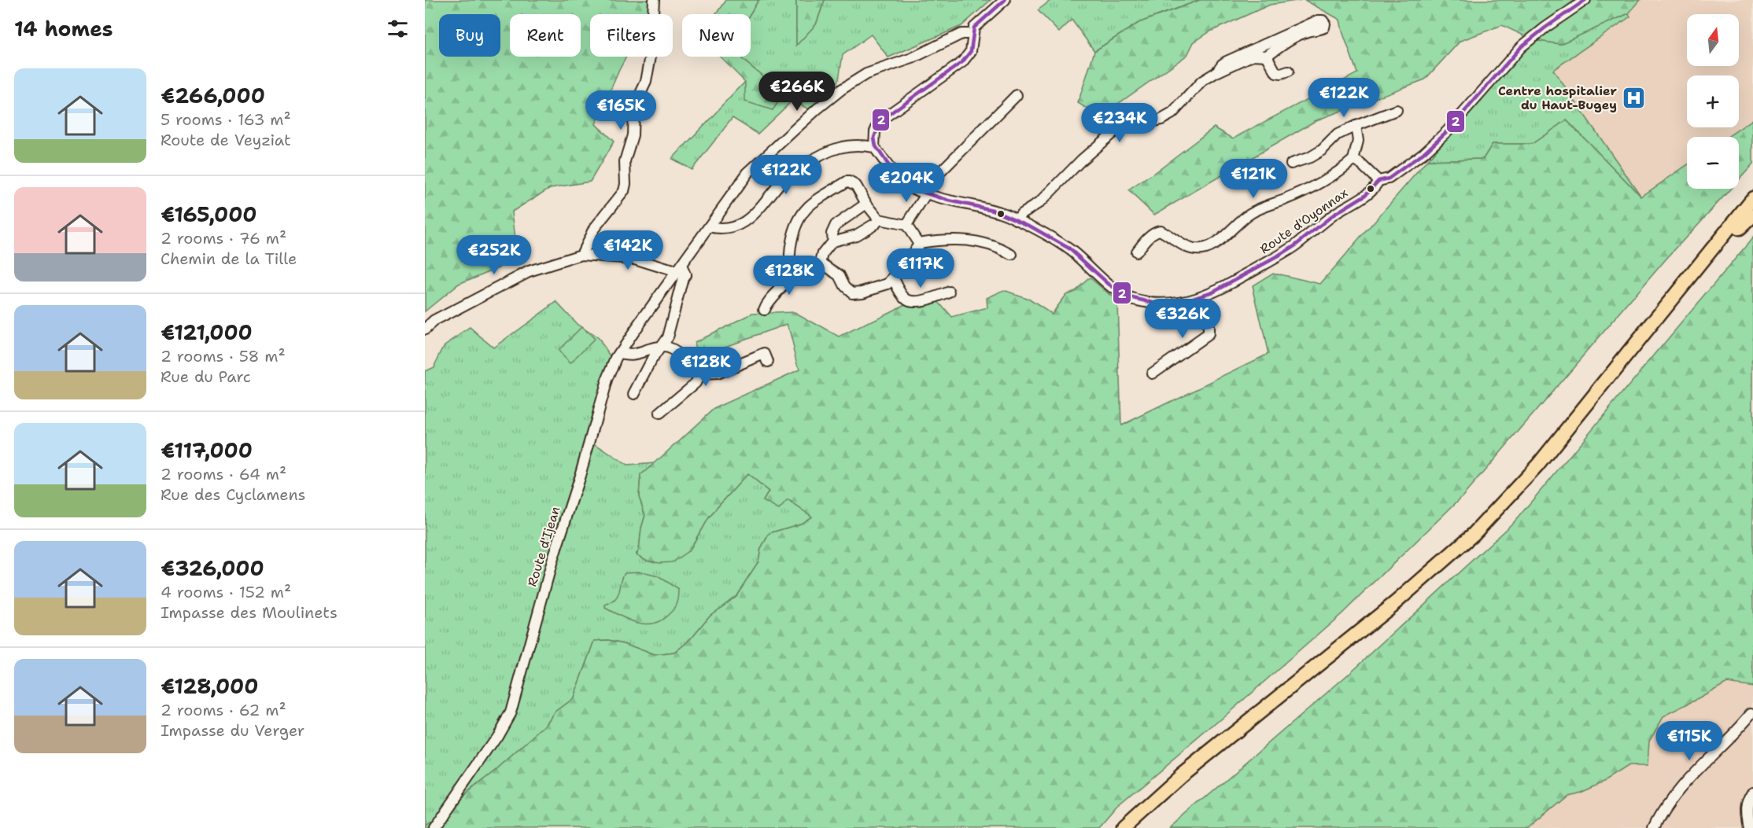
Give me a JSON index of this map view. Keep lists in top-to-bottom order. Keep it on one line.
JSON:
{"streets":{"street":["Route d'Oyonnax","Route d'Ijean"]},"places":{"hospital":["Centre hospitalier du Haut-Bugey"]},"lines":["transit line 2"],"north":"top","page":{"heading":"14 homes","map_buttons":["+","−"],"chip":["Buy","Rent","Filters","New"],"list":[{"name":"€266,000","note":"5 rooms · 163 m² · Route de Veyziat"},{"name":"€165,000","note":"2 rooms · 76 m² · Chemin de la Tille"},{"name":"€121,000","note":"2 rooms · 58 m² · Rue du Parc"},{"name":"€117,000","note":"2 rooms · 64 m² · Rue des Cyclamens"},{"name":"€326,000","note":"4 rooms · 152 m² · Impasse des Moulinets"},{"name":"€128,000","note":"2 rooms · 62 m² · Impasse du Verger"}],"price":["€266K","€122K","€165K","€234K","€122K","€121K","€204K","€142K","€252K","€117K","€128K","€326K","€128K","€115K"]}}
